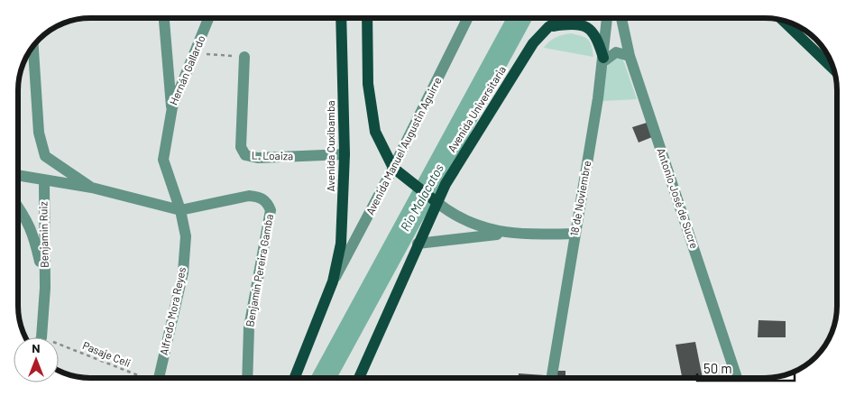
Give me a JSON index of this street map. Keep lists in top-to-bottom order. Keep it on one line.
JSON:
{"streets":{"main road":["Avenida Universitaria","Avenida Cuxibamba"],"street":["Hernán Gallardo","Avenida Manuel Augustin Aguirre","L. Loaiza","18 de Noviembre","Antonio José de Sucre","Benjamin Ruiz","Benjamín Pereira Gamba","Alfredo Mora Reyes"],"path":["Pasaje Celi"]},"crossings":[["Hernán Gallardo","Benjamín Pereira Gamba"],["Hernán Gallardo","Alfredo Mora Reyes"],["Avenida Cuxibamba","Avenida Manuel Augustin Aguirre"],["Avenida Cuxibamba","L. Loaiza"],["Benjamin Ruiz","Benjamín Pereira Gamba"],["Benjamín Pereira Gamba","Alfredo Mora Reyes"]],"water":["Rio Malacatos"],"scale_bar":"50 m","north":"top"}
